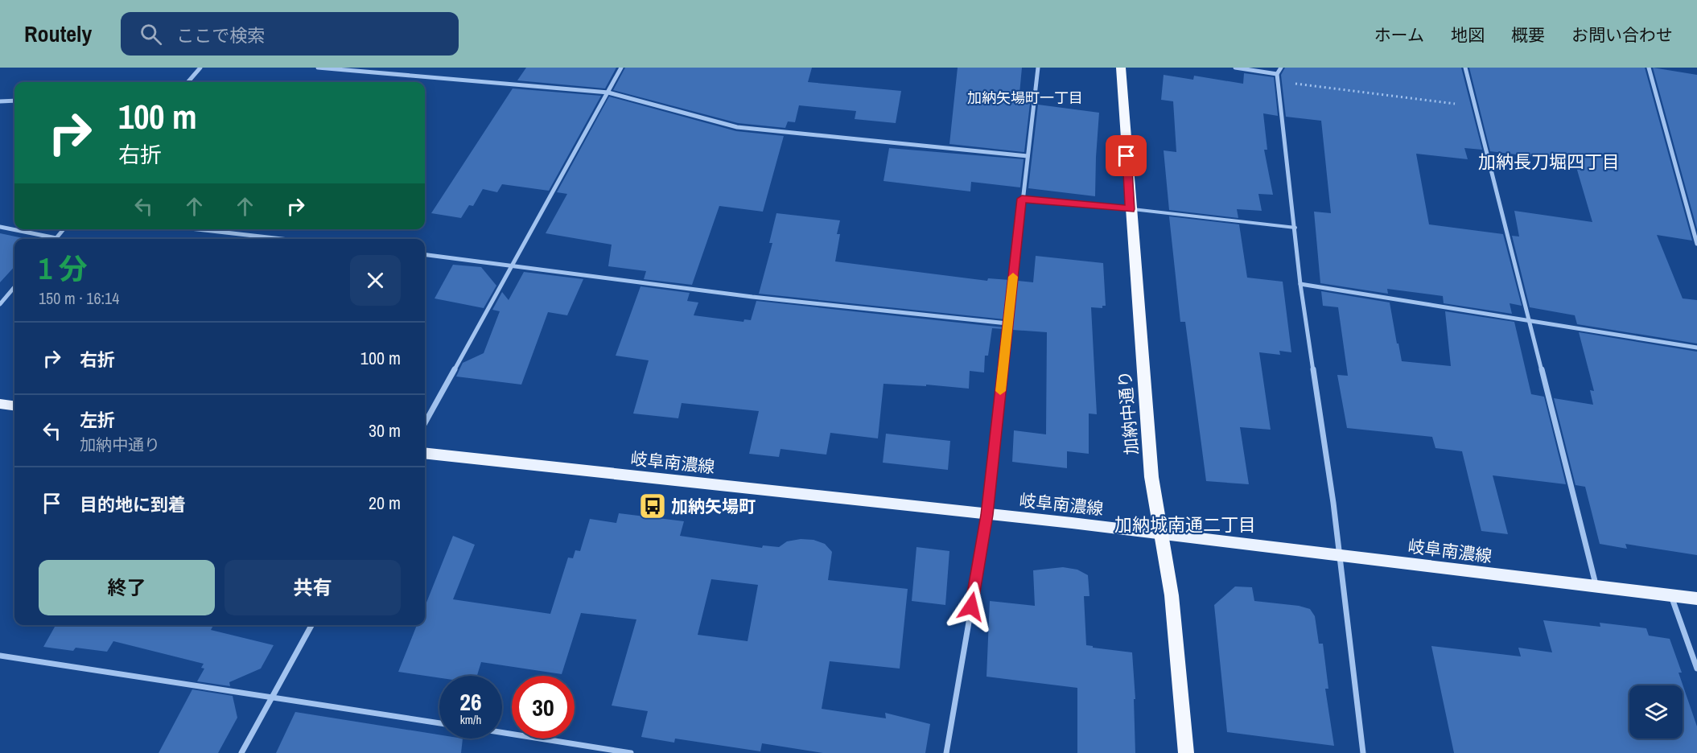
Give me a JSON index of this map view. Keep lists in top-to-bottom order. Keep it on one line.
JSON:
{"streets":{"highway":["加納中通り"],"main road":["岐阜南濃線"]},"crossings":[["加納中通り","岐阜南濃線"]],"districts":["加納矢場町一丁目","加納長刀堀四丁目","加納城南通二丁目"],"places":{"bus stop":["加納矢場町"]},"page":{"header":"Routely","search":"ここで検索","nav":["ホーム","地図","概要","お問い合わせ"],"turn":["100 m","右折"],"heading":["1 分","150 m · 16:14"],"list":[{"name":"右折","value":"100 m"},{"name":"左折","note":"加納中通り","value":"30 m"},{"name":"目的地に到着","value":"20 m"}],"buttons":["終了","共有"],"speed":"26 km/h","limit":"30"}}
